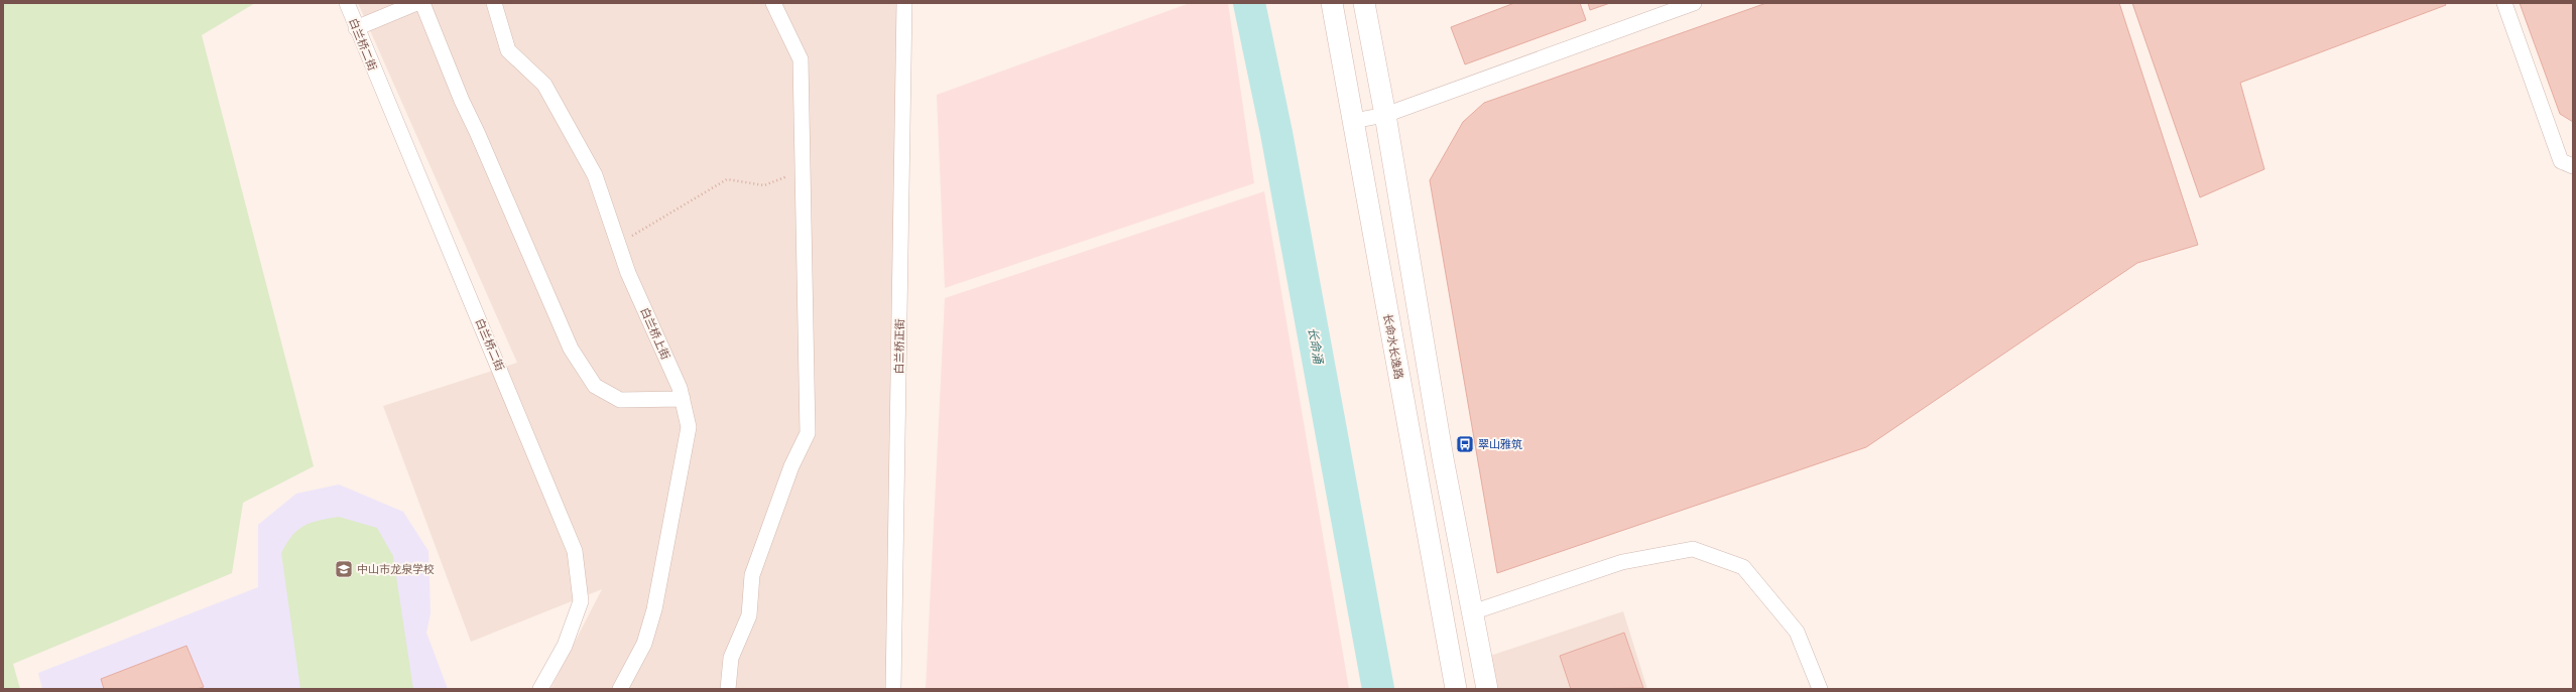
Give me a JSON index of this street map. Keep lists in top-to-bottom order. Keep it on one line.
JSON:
{"streets":{"street":["白兰桥二街","白兰桥上街","白兰桥正街","长命水长逸路"]},"water":["长命涌"],"places":{"bus stop":["翠山雅筑"],"school or university":["中山市龙泉学校"]}}
